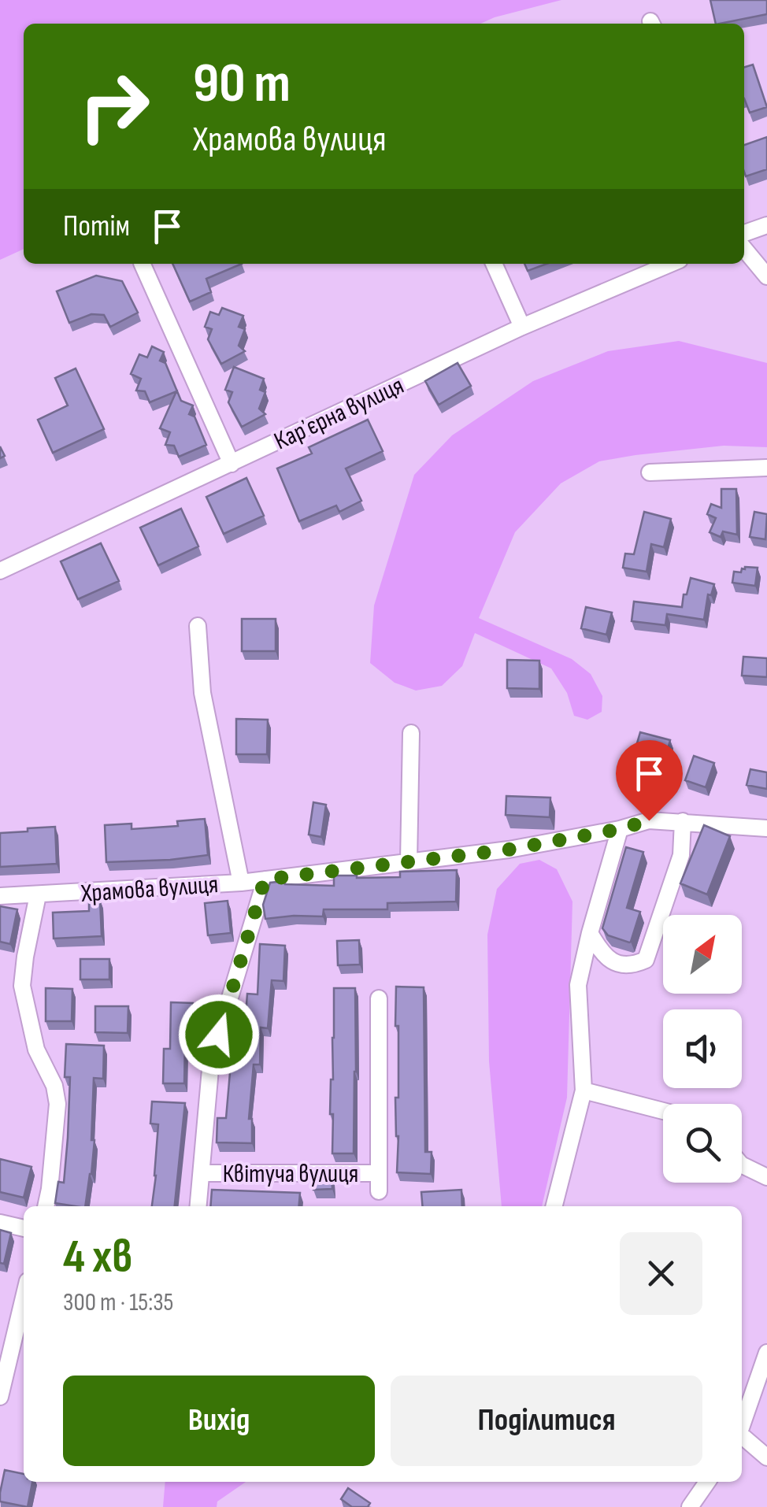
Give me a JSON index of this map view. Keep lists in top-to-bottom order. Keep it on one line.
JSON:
{"streets":{"street":["Карʼєрна вулиця","Храмова вулиця","Квітуча вулиця"]},"crossings":[["Храмова вулиця","Квітуча вулиця"]],"north":"top right","page":{"turn":["90 m","Храмова вулиця"],"then":"Потім","heading":["4 хв","300 m · 15:35"],"buttons":["Вихід","Поділитися"]}}
